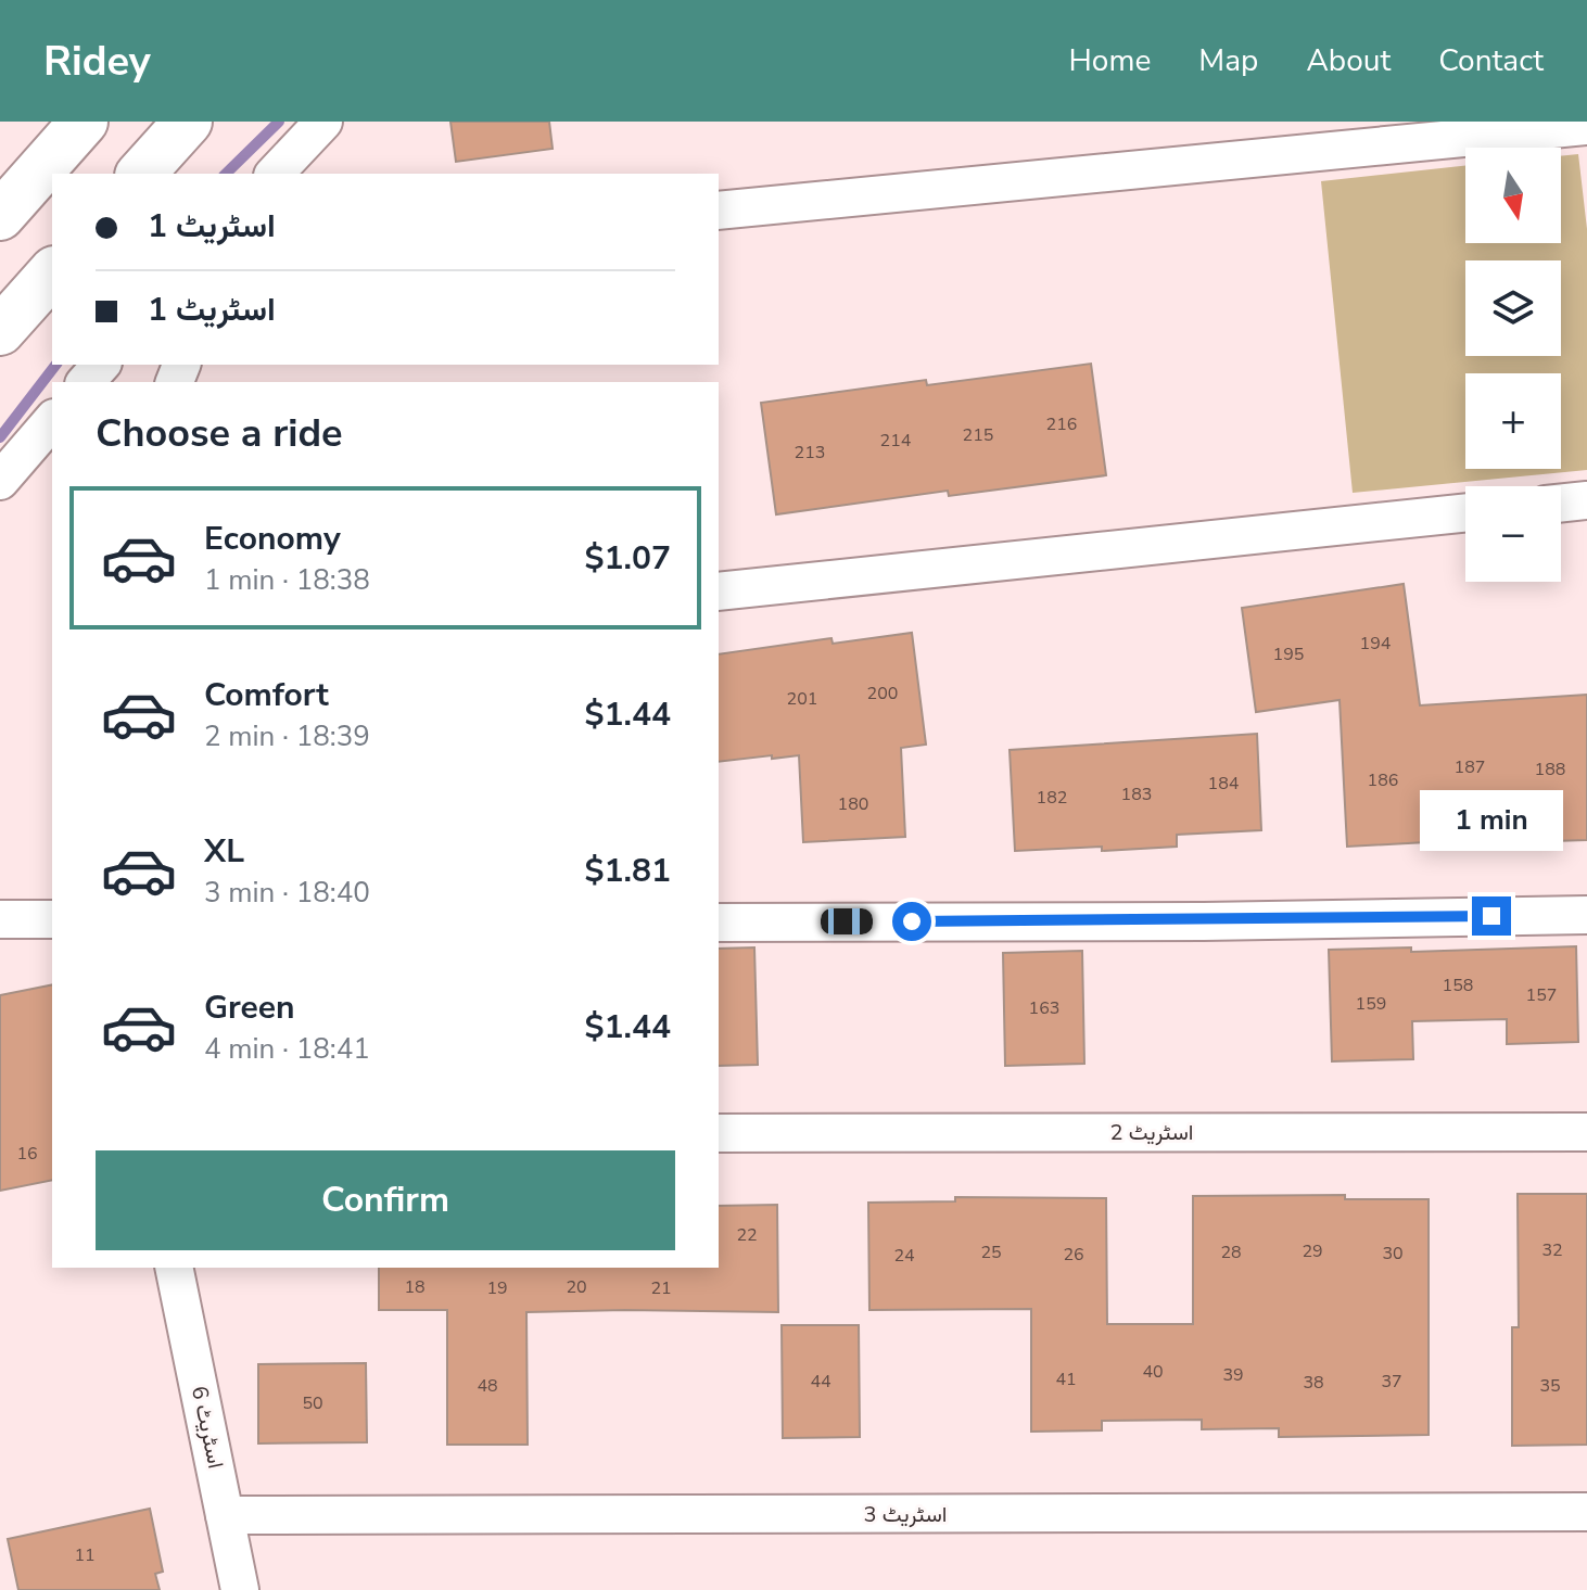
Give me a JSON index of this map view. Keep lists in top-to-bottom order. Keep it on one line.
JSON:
{"streets":{"street":["اسٹریٹ 2","اسٹریٹ 6","اسٹریٹ 3"]},"crossings":[["اسٹریٹ 6","اسٹریٹ 3"]],"house_numbers":["216","215","214","213","194","195","200","201","187","188","186","184","183","182","180","158","157","159","163","16","22","32","29","25","28","30","26","24","18","20","19","21","40","39","41","44","37","38","48","35","50","11"],"north":"bottom","page":{"header":"Ridey","nav":["Home","Map","About","Contact"],"map_buttons":["+","−"],"banner":["اسٹریٹ 1","اسٹریٹ 1"],"heading":"Choose a ride","list":[{"name":"Economy","note":"1 min · 18:38","value":"$1.07"},{"name":"Comfort","note":"2 min · 18:39","value":"$1.44"},{"name":"XL","note":"3 min · 18:40","value":"$1.81"},{"name":"Green","note":"4 min · 18:41","value":"$1.44"}],"bubble":"1 min","buttons":"Confirm"}}
